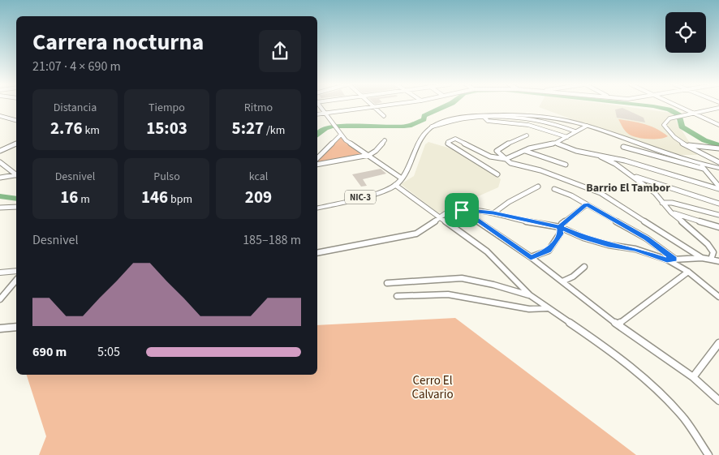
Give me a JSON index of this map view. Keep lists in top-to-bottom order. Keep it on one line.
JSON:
{"streets":{"main road":["NIC-3"]},"districts":["Barrio El Tambor"],"parks":["Cerro El Calvario"],"page":{"heading":["Carrera nocturna","21:07 · 4 × 690 m"],"stats":[["Distancia","2.76 km"],["Tiempo","15:03"],["Ritmo","5:27 /km"],["Desnivel","16 m"],["Pulso","146 bpm"],["kcal","209"]],"chart":["Desnivel","185–188 m"],"list":[{"name":"690 m","note":"5:05"}]}}
